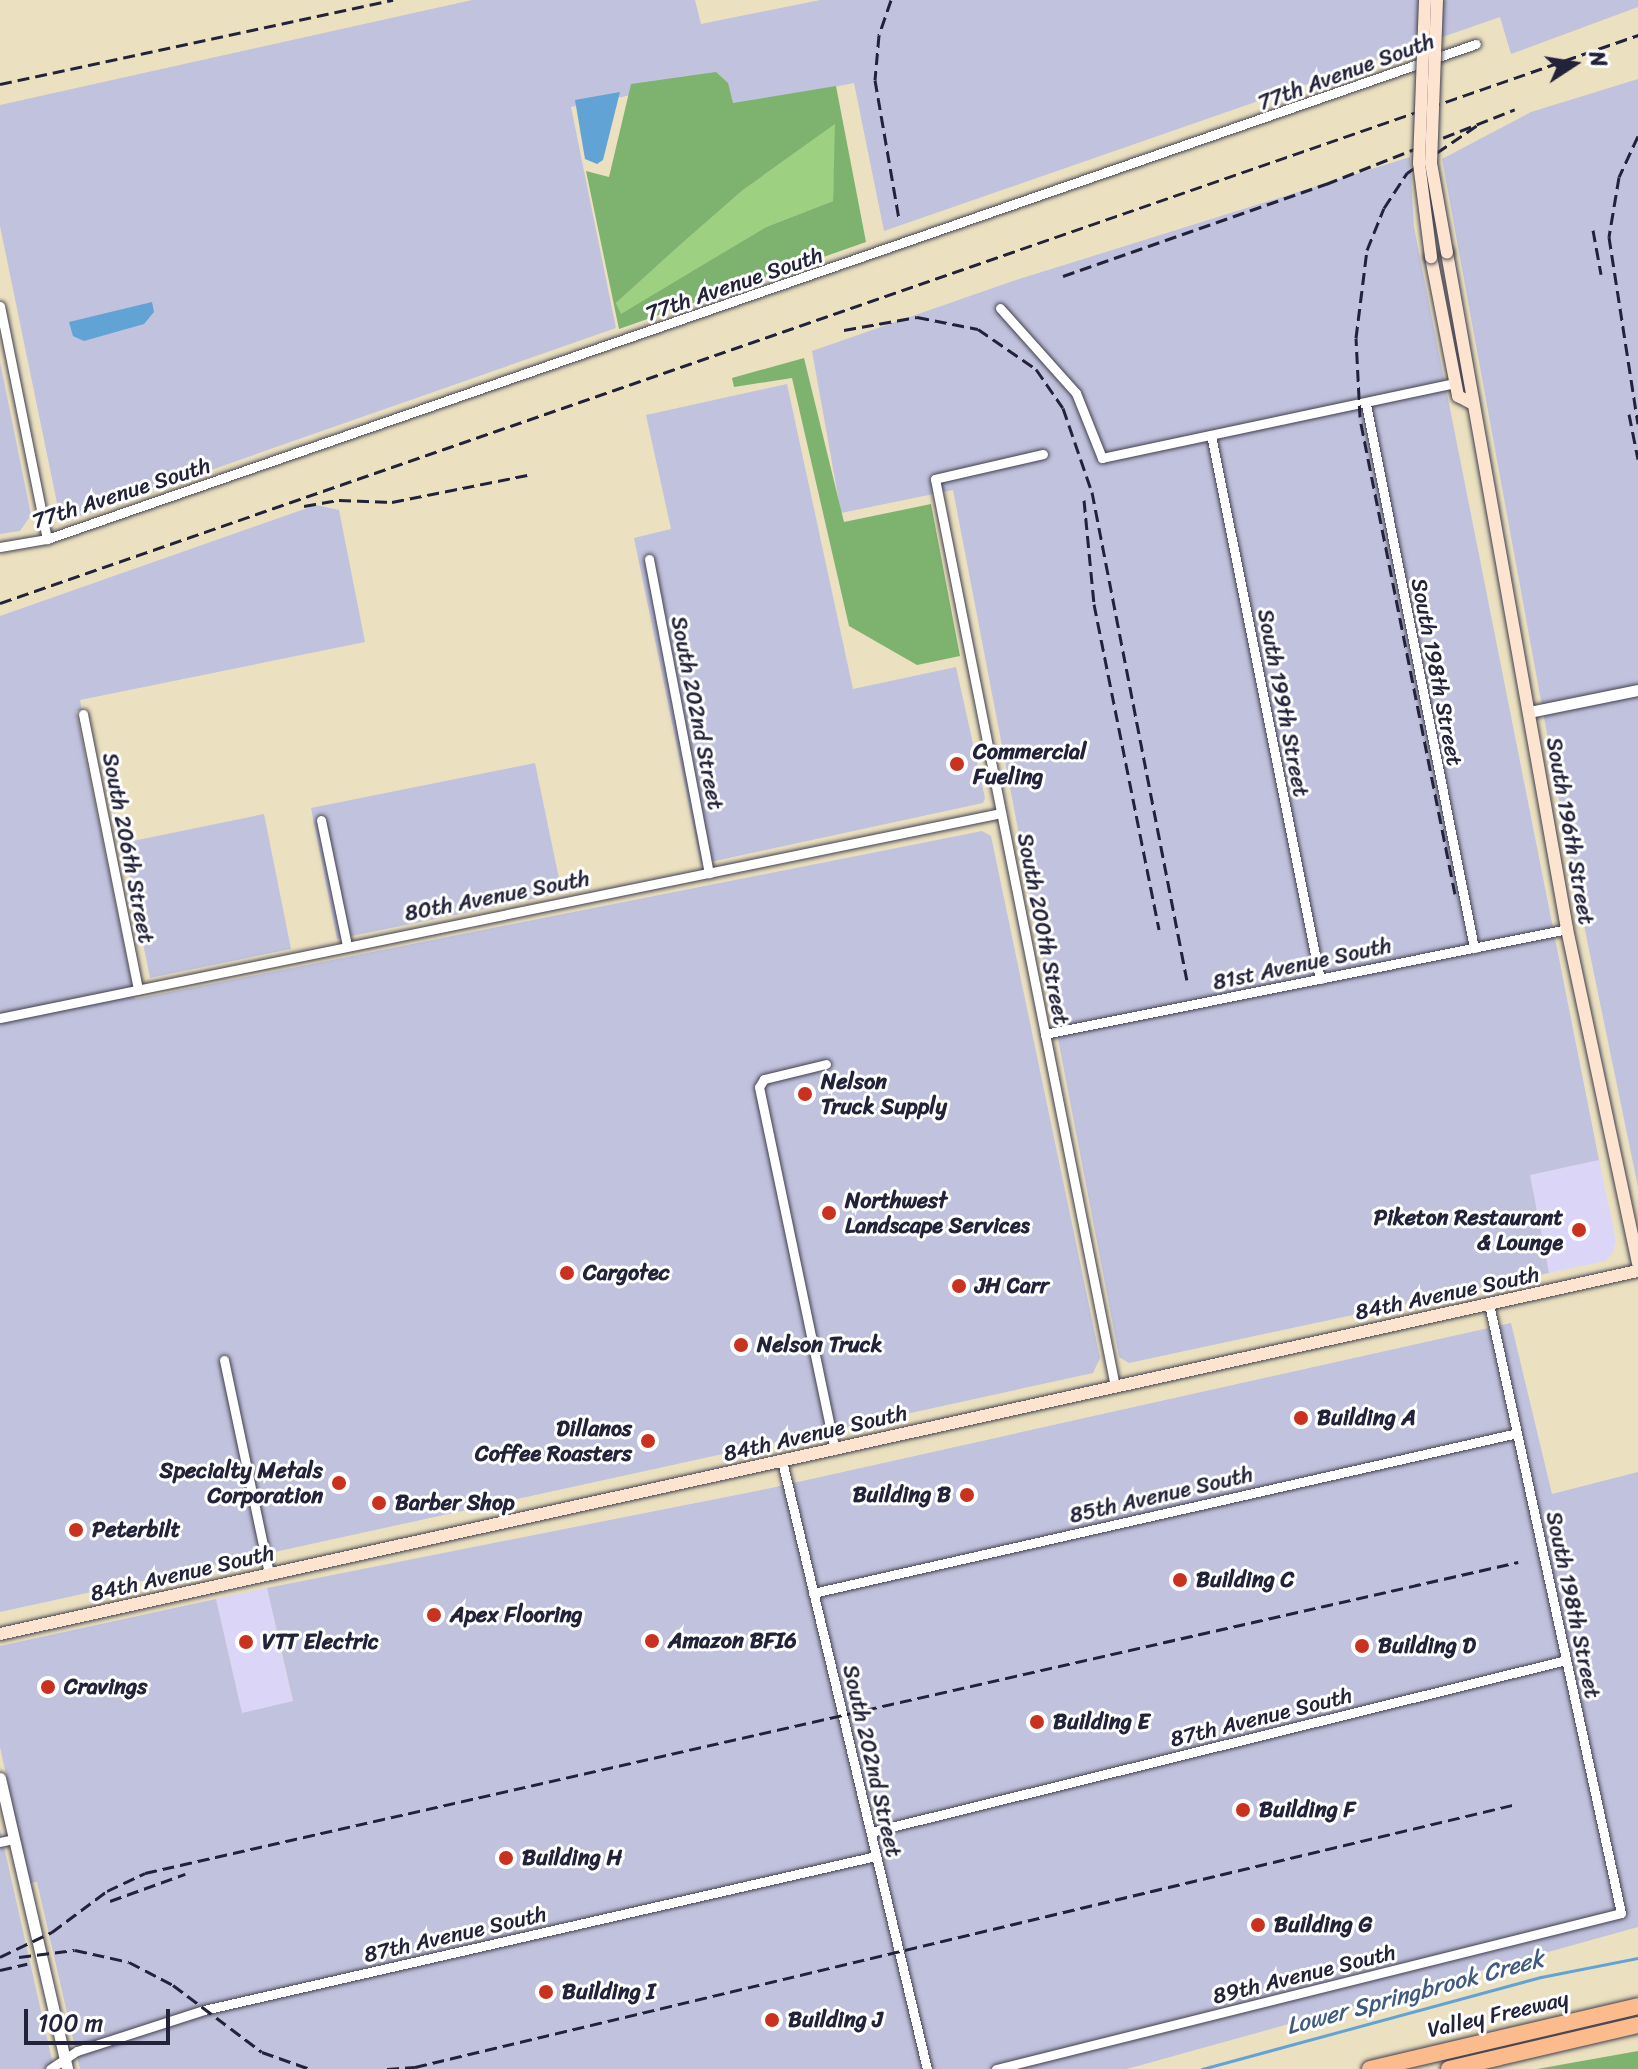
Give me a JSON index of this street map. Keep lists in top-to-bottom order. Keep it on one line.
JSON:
{"streets":{"highway":["Valley Freeway"],"main road":["South 196th Street","84th Avenue South"],"street":["77th Avenue South","South 198th Street","South 199th Street","South 202nd Street","South 206th Street","80th Avenue South","South 200th Street","81st Avenue South","85th Avenue South","87th Avenue South","89th Avenue South"]},"crossings":[["South 198th Street","81st Avenue South"],["South 198th Street","84th Avenue South"],["South 198th Street","85th Avenue South"],["South 198th Street","87th Avenue South"],["South 198th Street","89th Avenue South"],["South 199th Street","81st Avenue South"],["South 202nd Street","80th Avenue South"],["South 202nd Street","84th Avenue South"],["South 202nd Street","85th Avenue South"],["South 202nd Street","87th Avenue South"],["South 196th Street","81st Avenue South"],["South 206th Street","80th Avenue South"],["80th Avenue South","South 200th Street"],["South 200th Street","81st Avenue South"],["South 200th Street","84th Avenue South"]],"water":["Lower Springbrook Creek"],"places":["Commercial Fueling","Nelson Truck Supply","Northwest Landscape Services","Piketon Restaurant & Lounge","Cargotec","JH Carr","Nelson Truck","Building A","Dillanos Coffee Roasters","Specialty Metals Corporation","Building B","Barber Shop","Peterbilt","Building C","Apex Flooring","Amazon BFI6","VTT Electric","Building D","Cravings","Building E","Building F","Building H","Building G","Building I","Building J"],"scale_bar":"100 m","north":"right"}
